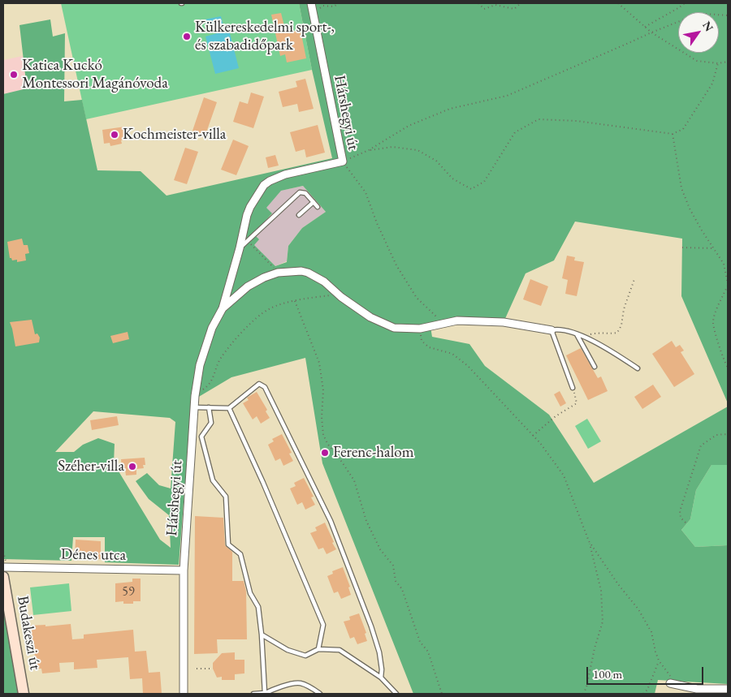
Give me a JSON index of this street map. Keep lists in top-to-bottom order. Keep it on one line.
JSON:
{"streets":{"main road":["Budakeszi út"],"street":["Hárshegyi út","Dénes utca"]},"crossings":[["Hárshegyi út","Dénes utca"]],"places":["Külkereskedelmi sport-, és szabadidőpark","Katica Kuckó Montessori Magánóvoda","Kochmeister-villa","Ferenc-halom","Széher-villa"],"house_numbers":["59"],"scale_bar":"100 m","north":"top right"}
